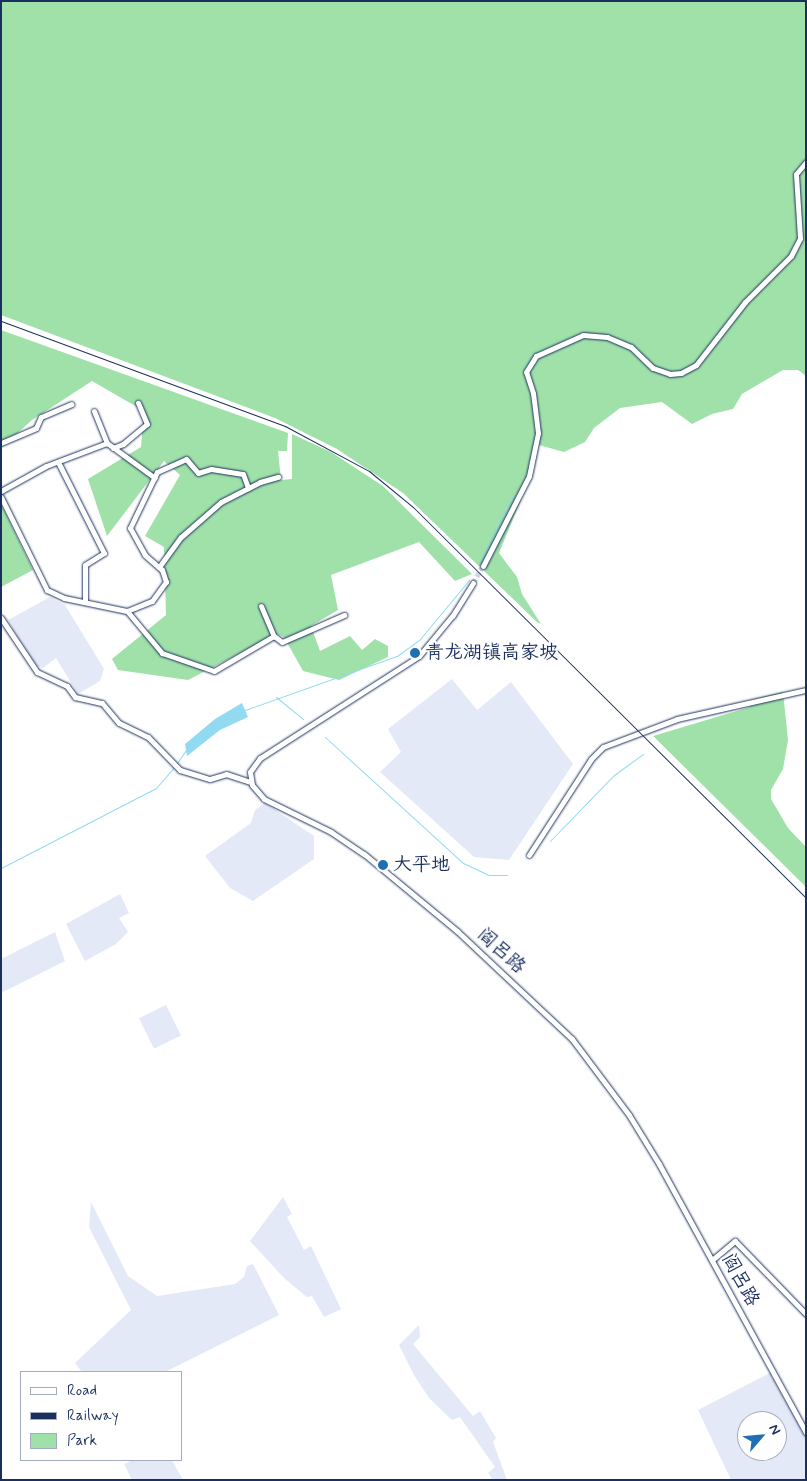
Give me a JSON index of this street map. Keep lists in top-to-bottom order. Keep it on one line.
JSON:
{"streets":{"street":["阎吕路"]},"places":["青龙湖镇高家坡","大平地"],"legend":["Road","Railway","Park"],"north":"top right"}
